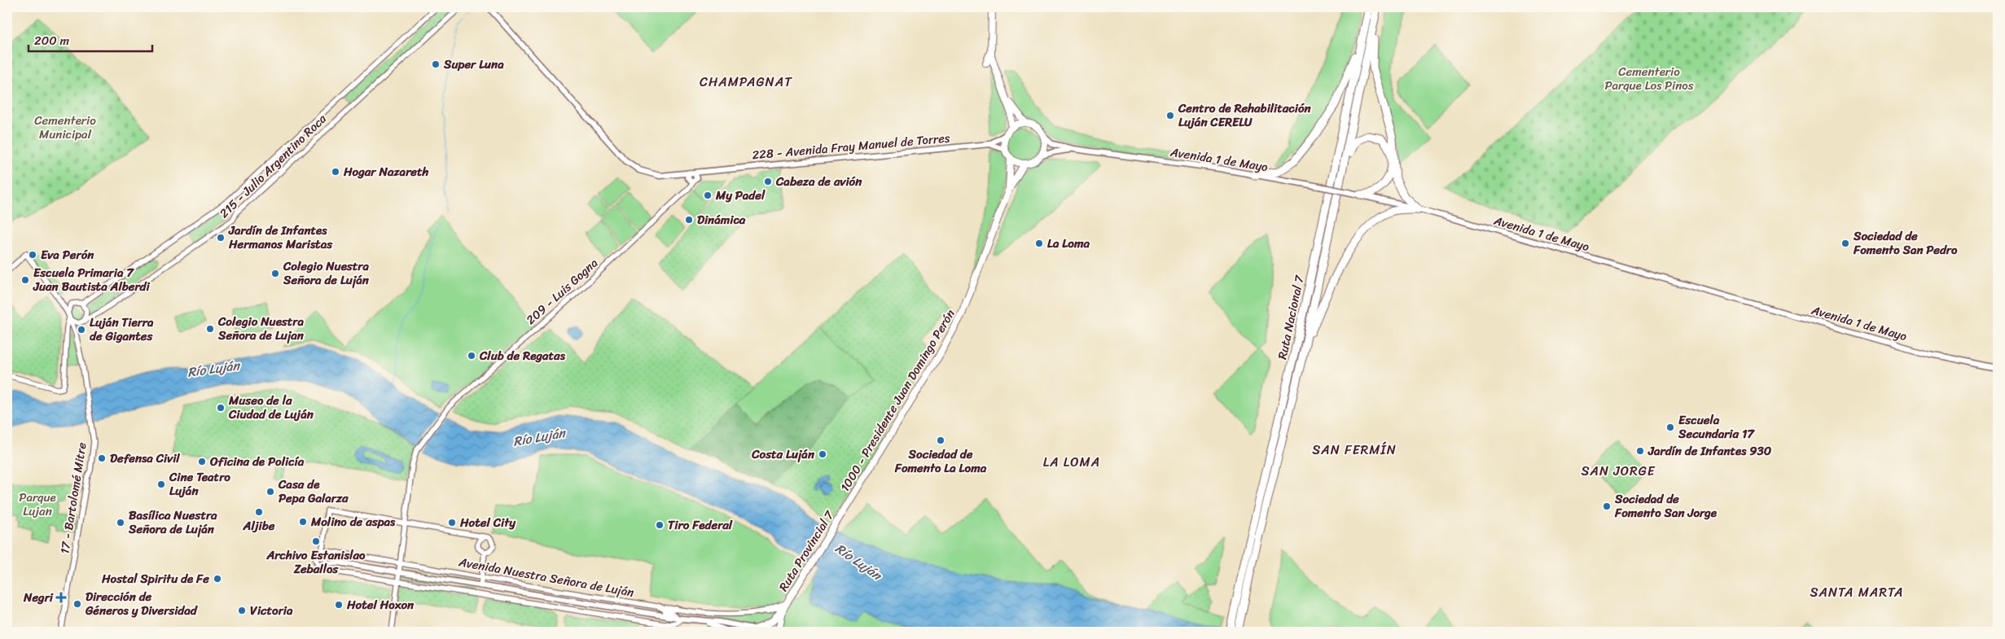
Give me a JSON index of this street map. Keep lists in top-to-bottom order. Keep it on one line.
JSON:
{"streets":{"highway":["Ruta Nacional 7"],"main road":["228 - Avenida Fray Manuel de Torres","Avenida 1 de Mayo","1000 - Presidente Juan Domingo Perón","Ruta Provincial 7","Avenida Nuestra Señora de Luján"],"street":["215 - Julio Argentino Roca","209 - Luis Gogna","17 - Bartolomé Mitre"]},"crossings":[["228 - Avenida Fray Manuel de Torres","Avenida 1 de Mayo"],["228 - Avenida Fray Manuel de Torres","209 - Luis Gogna"],["215 - Julio Argentino Roca","17 - Bartolomé Mitre"],["1000 - Presidente Juan Domingo Perón","Ruta Provincial 7"]],"districts":["CHAMPAGNAT","SAN FERMÍN","LA LOMA","SAN JORGE","SANTA MARTA"],"water":["Río Luján"],"parks":["Cementerio Parque Los Pinos","Cementerio Municipal","Parque Lujan"],"places":{"other":["Super Luna","Centro de Rehabilitación Luján CERELU","Hogar Nazareth","Cabeza de avión","My Padel","Dinámica","Jardín de Infantes Hermanos Maristas","La Loma","Sociedad de Fomento San Pedro","Eva Perón","Colegio Nuestra Señora de Luján","Escuela Primaria 7 Juan Bautista Alberdi","Colegio Nuestra Señora de Lujan","Luján Tierra de Gigantes","Club de Regatas","Museo de la Ciudad de Luján","Escuela Secundaria 17","Sociedad de Fomento La Loma","Jardín de Infantes 930","Costa Luján","Defensa Civil","Oficina de Policía","Cine Teatro Luján","Casa de Pepa Galarza","Sociedad de Fomento San Jorge","Aljibe","Molino de aspas","Basílica Nuestra Señora de Luján","Hotel City","Tiro Federal","Archivo Estanislao Zeballos","Hostal Spiritu de Fe","Dirección de Géneros y Diversidad","Hotel Hoxon","Victoria"],"health":["Negri"]},"scale_bar":"200 m"}
